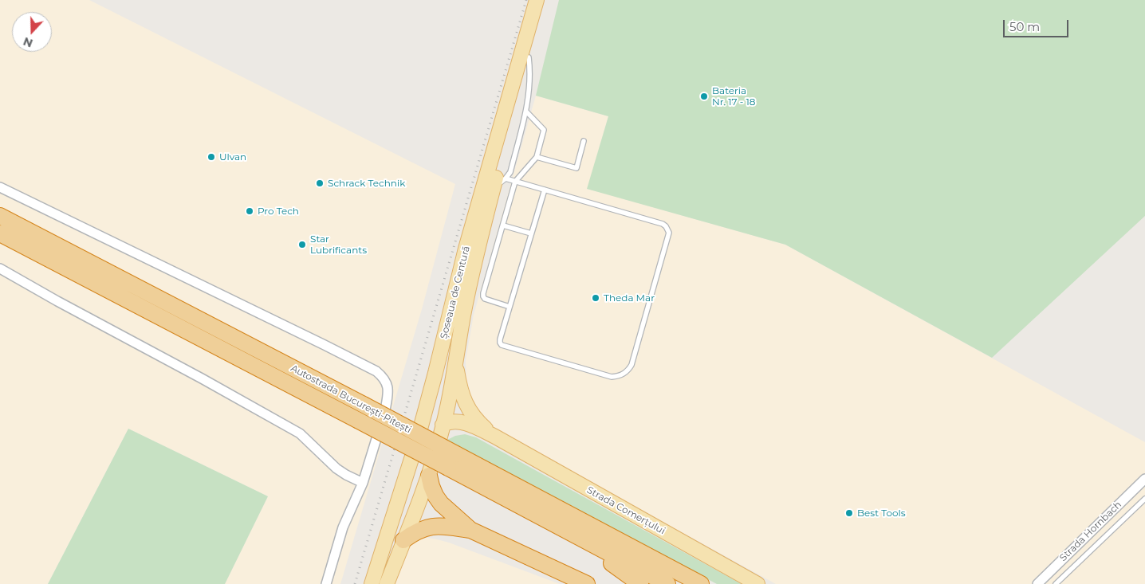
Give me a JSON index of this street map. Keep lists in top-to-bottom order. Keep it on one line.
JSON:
{"streets":{"highway":["Autostrada București-Pitești"],"main road":["Șoseaua de Centură","Strada Comerțului"],"street":["Strada Hornbach"]},"places":["Bateria Nr. 17 - 18","Ulvan","Schrack Technik","Pro Tech","Star Lubrificants","Theda Mar","Best Tools"],"scale_bar":"50 m","north":"bottom"}
